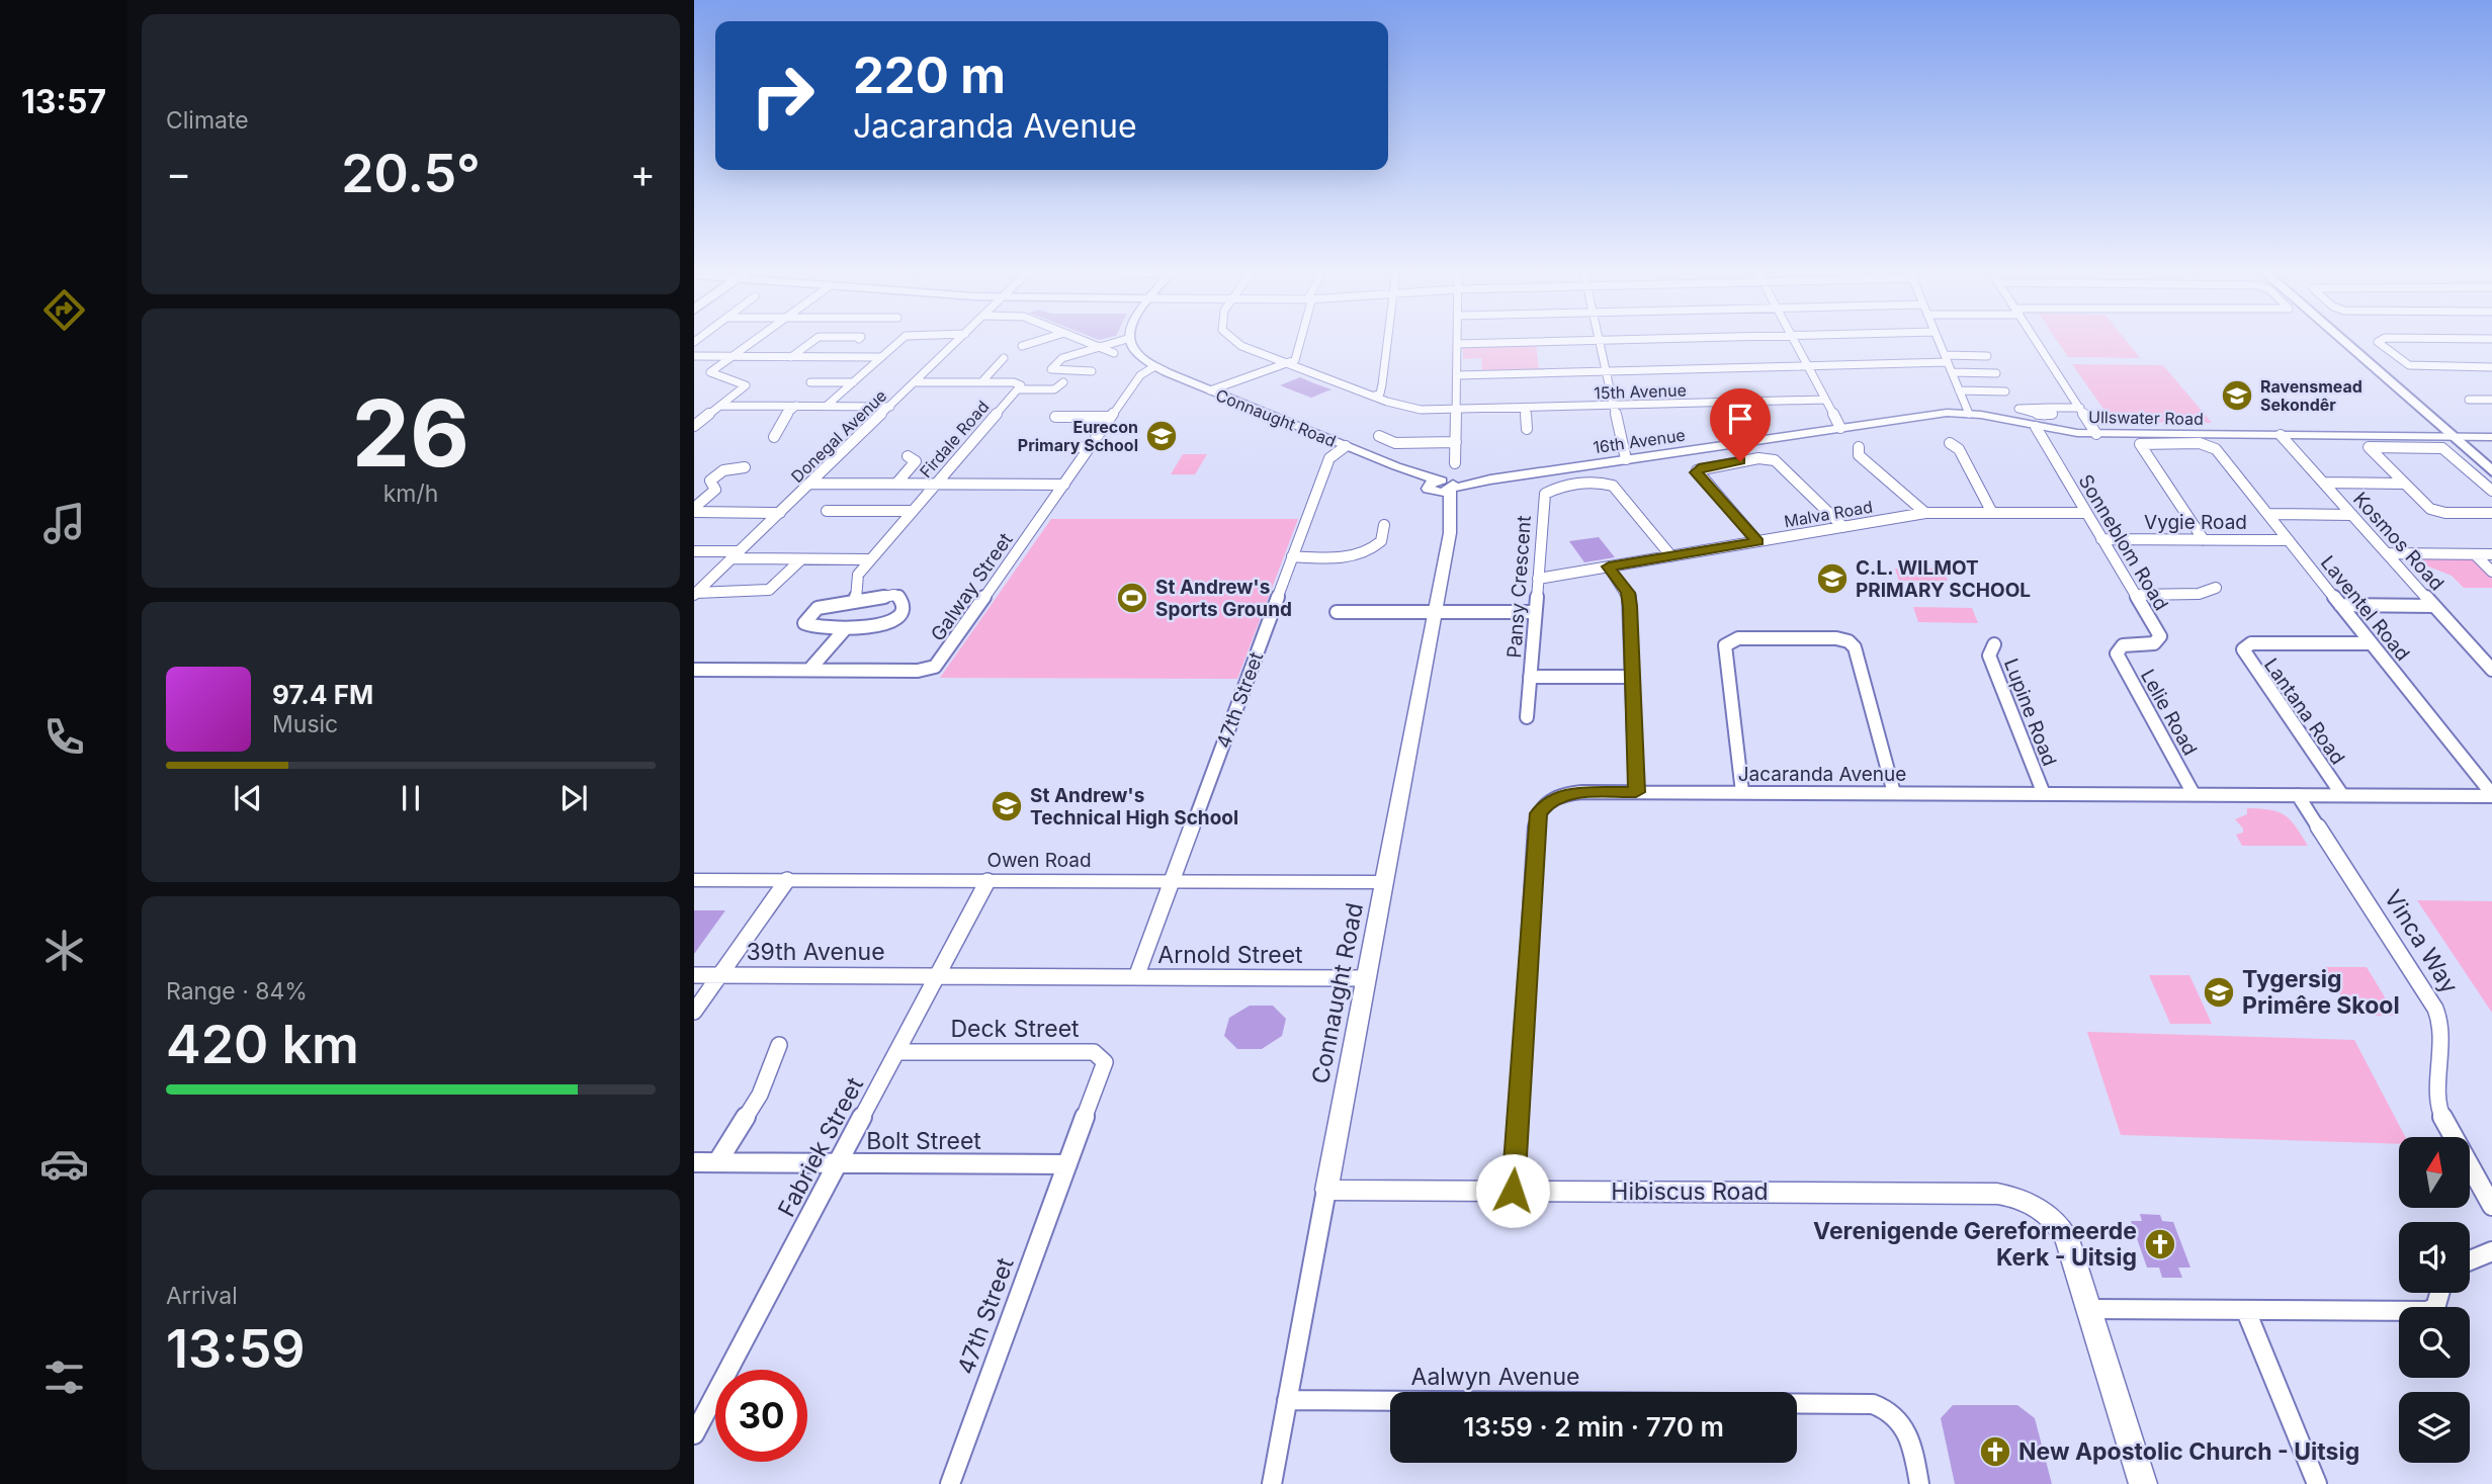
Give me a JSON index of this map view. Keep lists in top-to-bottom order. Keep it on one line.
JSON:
{"streets":{"street":["15th Avenue","Connaught Road","Ullswater Road","Donegal Avenue","Firdale Road","16th Avenue","Malva Road","Vygie Road","Kosmos Road","Sonneblom Road","Galway Street","Pansy Crescent","Laventel Road","47th Street","Lantana Road","Lupine Road","Lelie Road","Jacaranda Avenue","Owen Road","Vinca Way","39th Avenue","Arnold Street","Deck Street","Bolt Street","Fabriek Street","Hibiscus Road","Aalwyn Avenue"]},"crossings":[["Connaught Road","16th Avenue"],["Connaught Road","Galway Street"],["Connaught Road","47th Street"],["Connaught Road","Owen Road"],["Connaught Road","Arnold Street"],["Connaught Road","Hibiscus Road"],["Connaught Road","Aalwyn Avenue"],["Ullswater Road","16th Avenue"],["Ullswater Road","Kosmos Road"],["Ullswater Road","Sonneblom Road"],["Donegal Avenue","Firdale Road"],["Malva Road","Sonneblom Road"],["Malva Road","Pansy Crescent"],["Vygie Road","Sonneblom Road"],["Vygie Road","Laventel Road"],["Sonneblom Road","Lelie Road"],["Laventel Road","Lantana Road"],["Laventel Road","Jacaranda Avenue"],["47th Street","Owen Road"],["47th Street","Arnold Street"],["47th Street","Deck Street"],["47th Street","Bolt Street"],["Lantana Road","Jacaranda Avenue"],["Lupine Road","Jacaranda Avenue"],["Lelie Road","Jacaranda Avenue"],["Jacaranda Avenue","Vinca Way"],["Jacaranda Avenue","Hibiscus Road"],["Owen Road","Arnold Street"],["Owen Road","Fabriek Street"],["39th Avenue","Arnold Street"],["39th Avenue","Fabriek Street"],["Arnold Street","Fabriek Street"],["Deck Street","Bolt Street"],["Deck Street","Fabriek Street"],["Bolt Street","Fabriek Street"]],"places":{"school or university":["Ravensmead Sekondêr","Eurecon Primary School","C.L. WILMOT PRIMARY SCHOOL","St Andrew's Technical High School","Tygersig Primêre Skool"],"sports":["St Andrew's Sports Ground"],"church":["Verenigende Gereformeerde Kerk - Uitsig","New Apostolic Church - Uitsig"]},"north":"top","page":{"tabs":"13:57","tile":["Climate",["26","km/h"],["Range · 84%","420 km"],["Arrival","13:59"]],"turn":["220 m","Jacaranda Avenue"],"heat":["−","20.5°","+"],"song":["97.4 FM","Music"],"limit":"30","trip":"13:59 · 2 min · 770 m"}}
